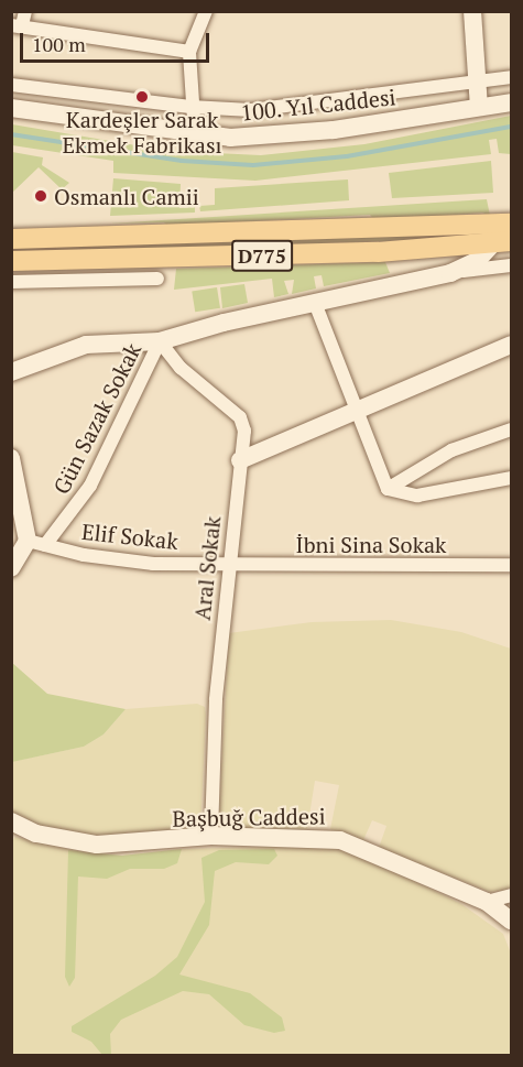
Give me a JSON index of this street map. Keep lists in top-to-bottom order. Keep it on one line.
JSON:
{"streets":{"main road":["D775"],"street":["100. Yıl Caddesi","Gün Sazak Sokak","Elif Sokak","İbni Sina Sokak","Aral Sokak","Başbuğ Caddesi"]},"crossings":[["Gün Sazak Sokak","Elif Sokak"],["Gün Sazak Sokak","Aral Sokak"],["Elif Sokak","İbni Sina Sokak"],["Elif Sokak","Aral Sokak"],["İbni Sina Sokak","Aral Sokak"],["Aral Sokak","Başbuğ Caddesi"]],"places":["Kardeşler Sarak Ekmek Fabrikası","Osmanlı Camii"],"scale_bar":"100 m"}
